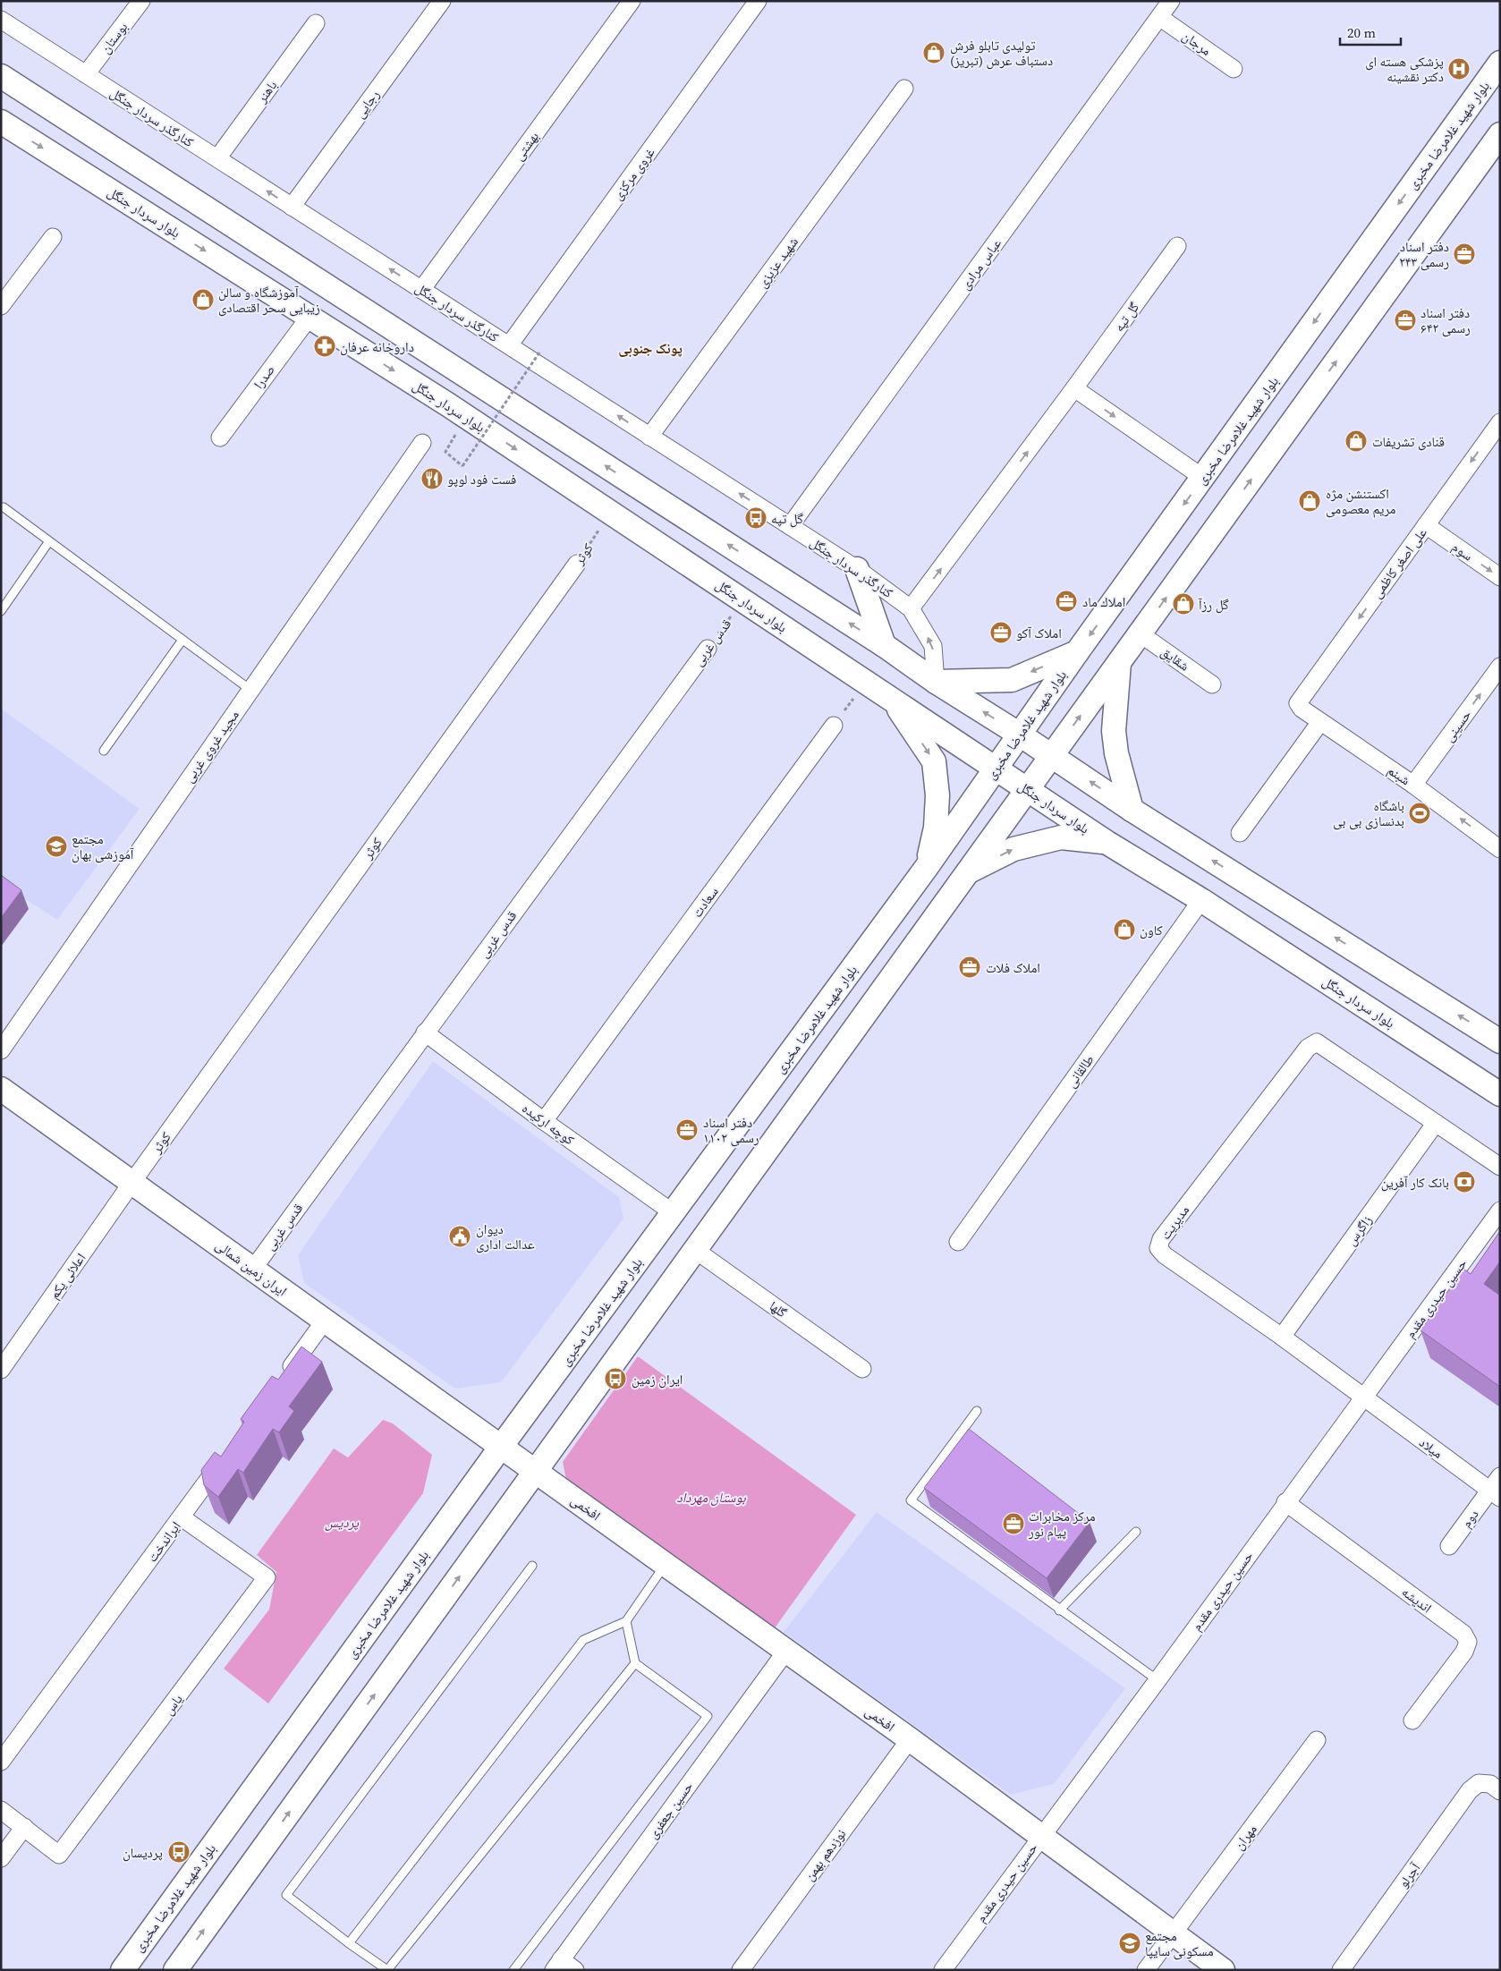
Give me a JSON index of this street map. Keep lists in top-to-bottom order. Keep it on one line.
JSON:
{"streets":{"main road":["بلوار شهید غلامرضا مخبری","بلوار سردار جنگل","ایران زمین شمالی","افخمی"],"street":["بوستان","مرجان","باهنر","رجایی","کنارگذر سردار جنگل","بهشتی","غروی مرکزی","شهید عزیزی","عباس مرادی","گل تپه","صدرا","سوم","کوثر","علی اصغر کاظمی","قدس غربی","شقایق","حسینی","مجید غروی غربی","شبنم","سعادت","طالقانی","کوچه ارکیده","مدیریت","زاگرس","اعلائی یکم","حسین حیدری مقدم","گلها","میلاد","دوم","ایراندخت","اندیشه","یاس","حسین جعفری","مهران","نوزدهم بهمن","آجرلو"]},"crossings":[["بوستان","کنارگذر سردار جنگل"],["مرجان","عباس مرادی"],["باهنر","کنارگذر سردار جنگل"],["رجایی","کنارگذر سردار جنگل"],["کنارگذر سردار جنگل","بهشتی"],["کنارگذر سردار جنگل","غروی مرکزی"],["کنارگذر سردار جنگل","شهید عزیزی"],["کنارگذر سردار جنگل","عباس مرادی"],["کنارگذر سردار جنگل","گل تپه"],["بلوار شهید غلامرضا مخبری","بلوار سردار جنگل"],["بلوار شهید غلامرضا مخبری","کوچه ارکیده"],["بلوار شهید غلامرضا مخبری","ایران زمین شمالی"],["بلوار شهید غلامرضا مخبری","افخمی"],["بلوار سردار جنگل","صدرا"],["بلوار سردار جنگل","کوثر"],["بلوار سردار جنگل","قدس غربی"],["بلوار سردار جنگل","طالقانی"],["سوم","علی اصغر کاظمی"],["کوثر","ایران زمین شمالی"],["کوثر","اعلائی یکم"],["علی اصغر کاظمی","شبنم"],["قدس غربی","کوچه ارکیده"],["قدس غربی","ایران زمین شمالی"],["حسینی","شبنم"],["سعادت","کوچه ارکیده"],["مدیریت","زاگرس"],["مدیریت","حسین حیدری مقدم"],["مدیریت","میلاد"],["ایران زمین شمالی","اعلائی یکم"],["ایران زمین شمالی","افخمی"],["حسین حیدری مقدم","میلاد"],["حسین حیدری مقدم","افخمی"],["حسین حیدری مقدم","اندیشه"],["میلاد","دوم"],["افخمی","حسین جعفری"],["افخمی","مهران"],["افخمی","نوزدهم بهمن"],["ایراندخت","یاس"]],"one_way":["کنارگذر سردار جنگل","گل تپه","سوم","علی اصغر کاظمی","حسینی","شبنم"],"districts":["پونک جنوبی"],"parks":["بوستان مهرداد","پردیس"],"places":{"shop":["تولیدی تابلو فرش دستباف عرش (تبریز)","آموزشگاه و سالن زیبایی سحر اقتصادی","قنادی تشریفات","اکستنشن مژه مریم معصومی","گل رزآ","کاون"],"hospital":["پزشکی هسته ای دکتر نقشینه"],"office":["دفتر اسناد رسمی ۲۴۳","دفتر اسناد رسمی ۶۴۲","املاك ماد","املاک آکو","املاک فلات","دفتر اسناد رسمی ۱۱۰۲","مرکز مخابرات پیام نور"],"pharmacy":["داروخانه عرفان"],"restaurant":["فست فود لوپو"],"bus stop":["گل تپه","ایران زمین","پردیسان"],"sports":["باشگاه بدنسازی بی بی"],"school or university":["مجتمع آموزشی بهان","مجتمع مسکونی سایپا"],"bank":["بانک کار آفرین"],"public building":["دیوان عدالت اداری"]},"scale_bar":"20 m"}
